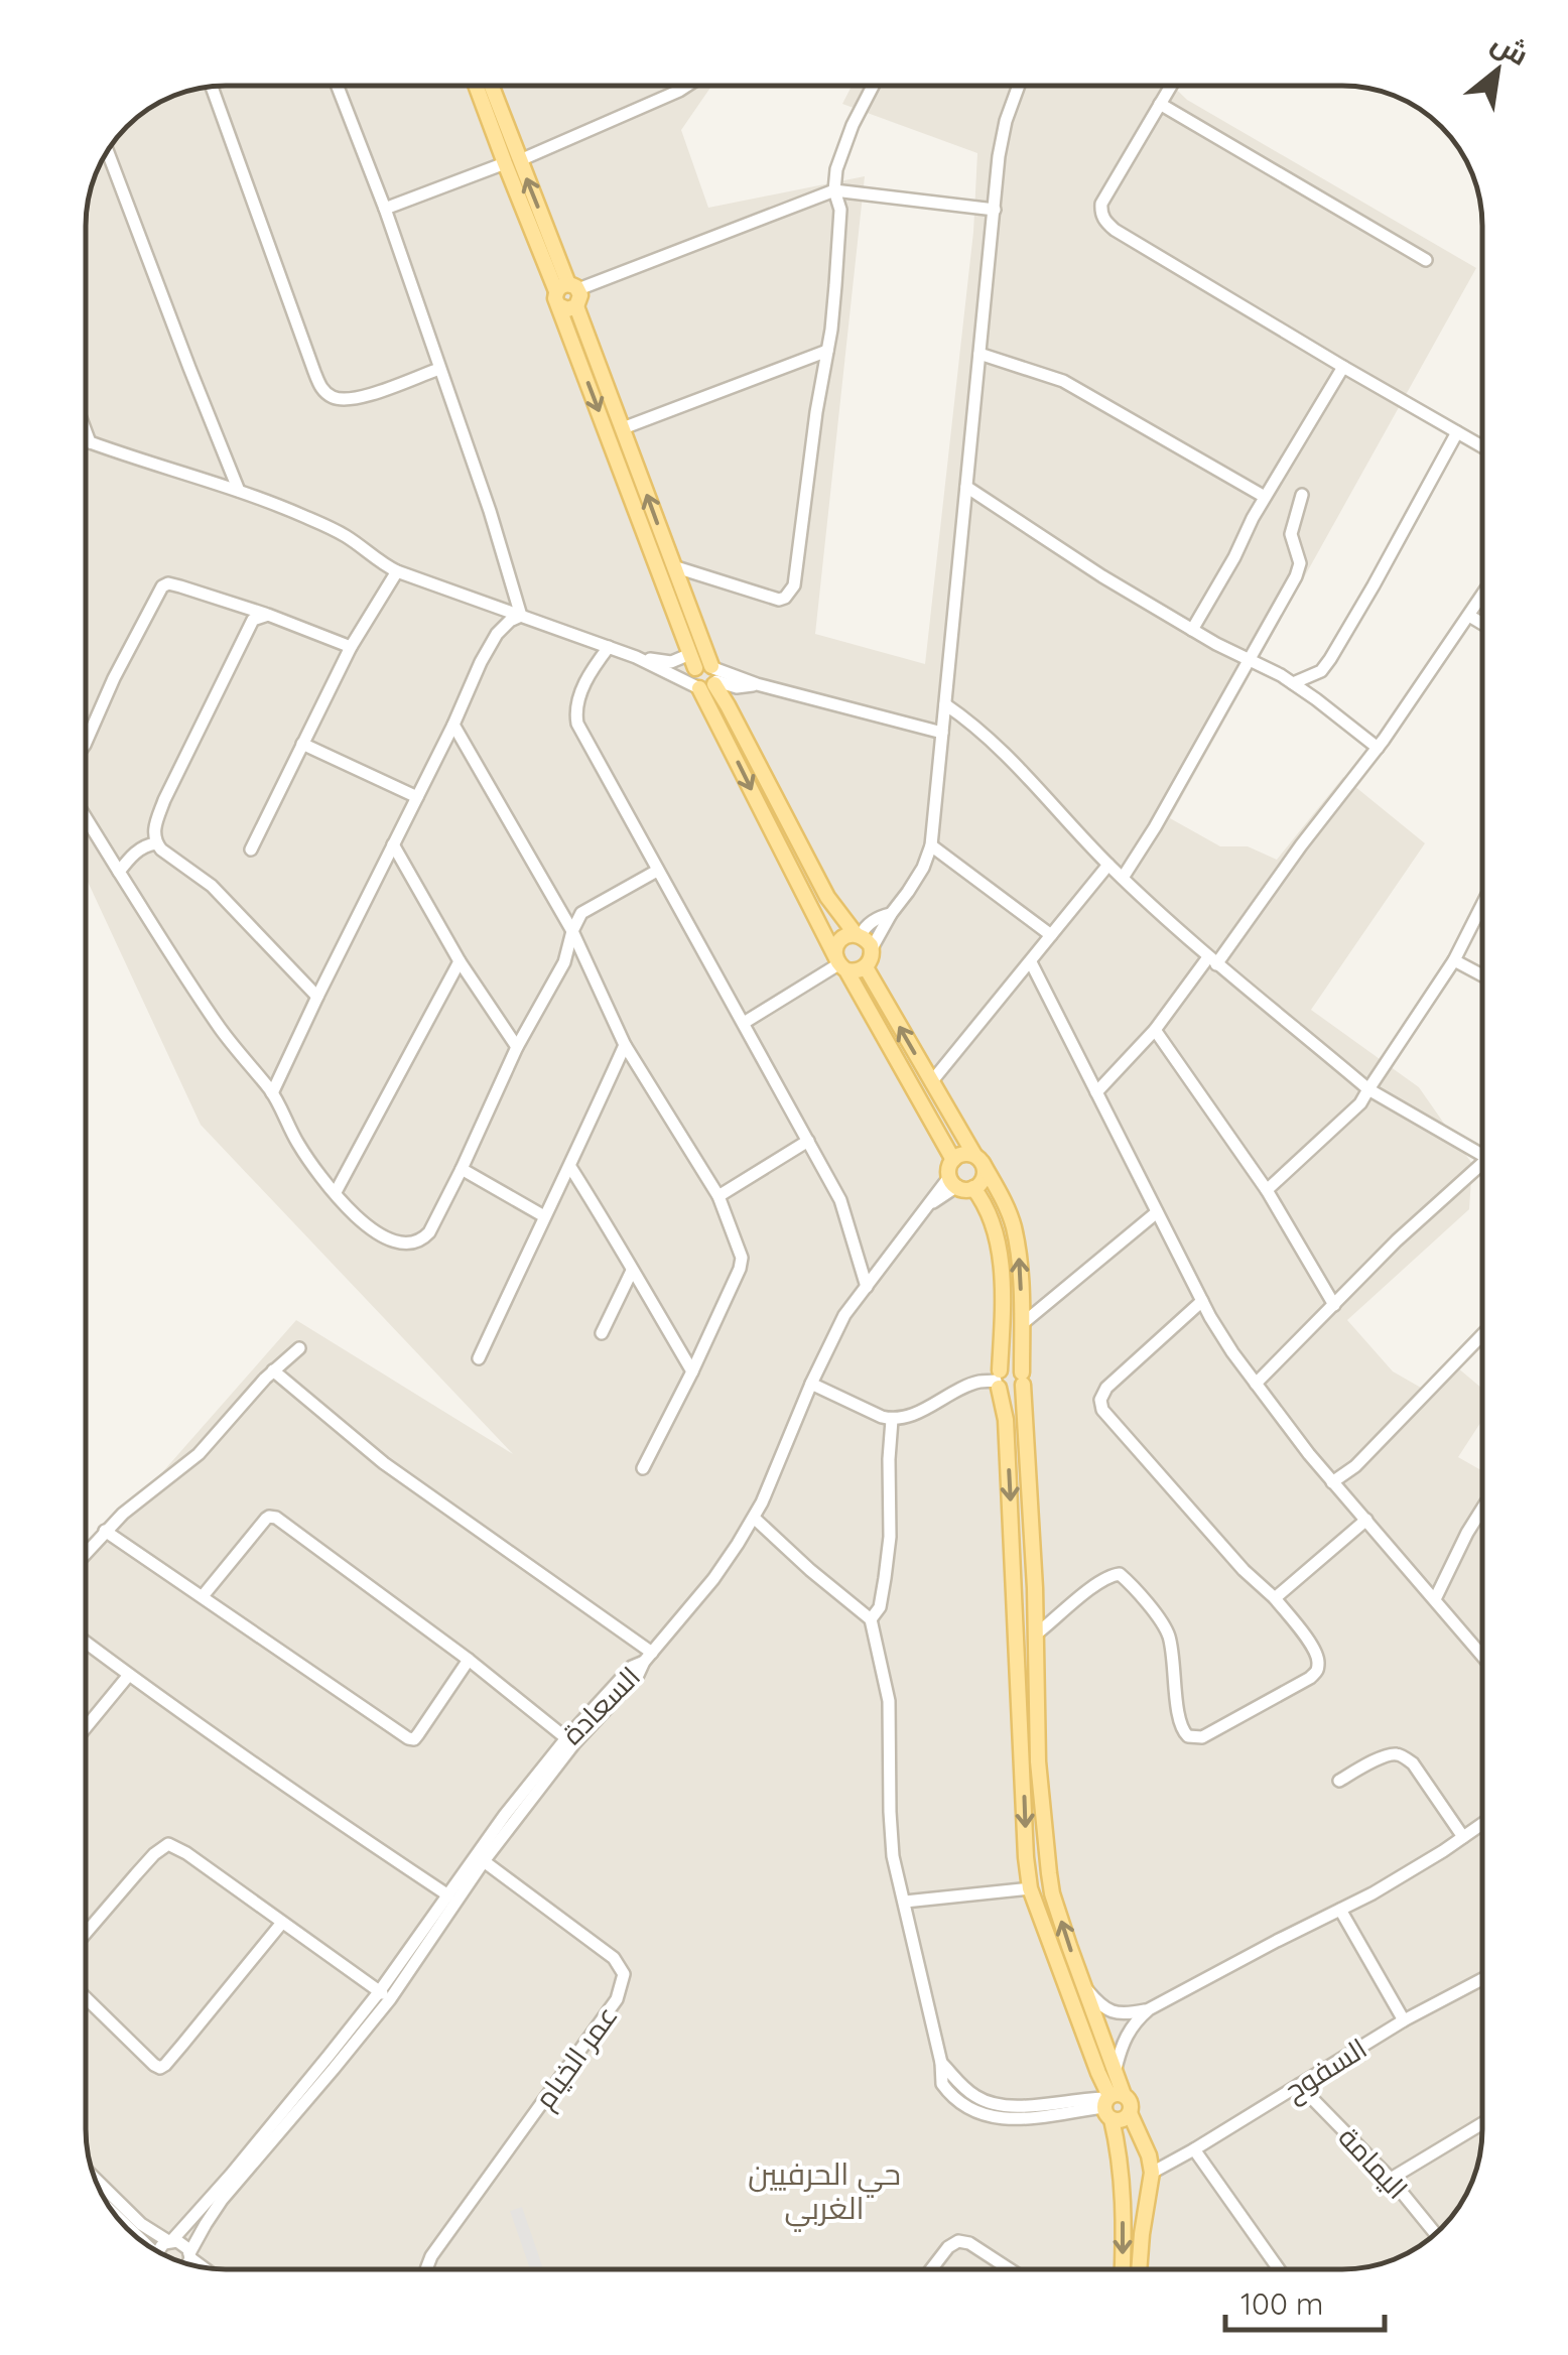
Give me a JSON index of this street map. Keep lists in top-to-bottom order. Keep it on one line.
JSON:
{"streets":{"street":["السعادة","عمر الخيام","السفوح","اليمامة"]},"crossings":[["السعادة","عمر الخيام"],["السفوح","اليمامة"]],"districts":["حي الحرفيين الغربي"],"scale_bar":"100 m","north":"top right"}
